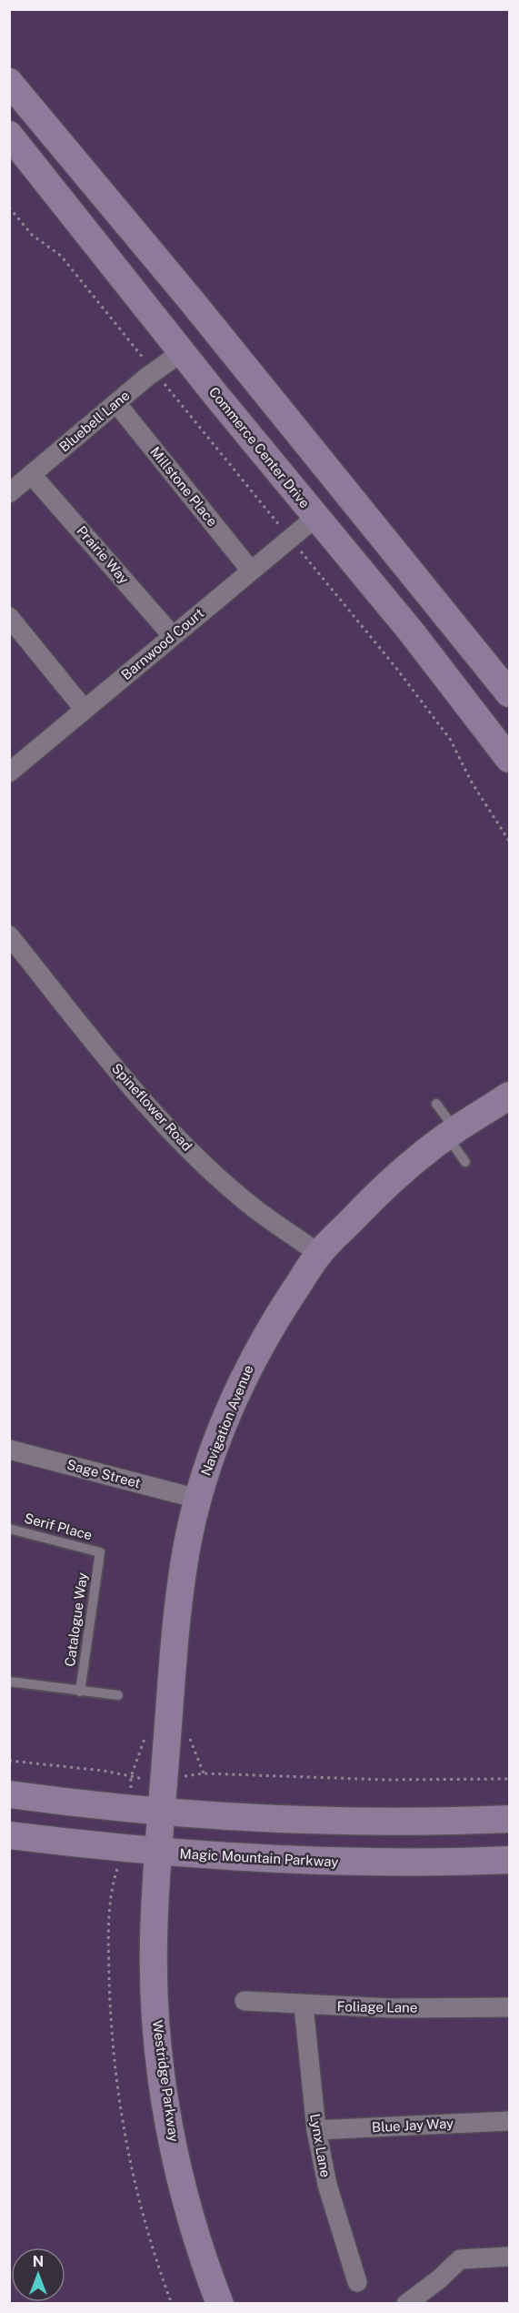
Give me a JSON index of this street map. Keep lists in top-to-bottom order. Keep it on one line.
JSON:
{"streets":{"street":["Bluebell Lane","Commerce Center Drive","Millstone Place","Prairie Way","Barnwood Court","Spineflower Road","Navigation Avenue","Sage Street","Magic Mountain Parkway","Foliage Lane","Westridge Parkway","Blue Jay Way","Lynx Lane"],"lane":["Serif Place","Catalogue Way"]},"crossings":[["Bluebell Lane","Commerce Center Drive"],["Bluebell Lane","Millstone Place"],["Bluebell Lane","Prairie Way"],["Commerce Center Drive","Barnwood Court"],["Millstone Place","Barnwood Court"],["Prairie Way","Barnwood Court"],["Spineflower Road","Navigation Avenue"],["Navigation Avenue","Sage Street"],["Navigation Avenue","Magic Mountain Parkway"],["Navigation Avenue","Westridge Parkway"],["Serif Place","Catalogue Way"],["Magic Mountain Parkway","Westridge Parkway"],["Foliage Lane","Lynx Lane"],["Blue Jay Way","Lynx Lane"]],"north":"top"}
